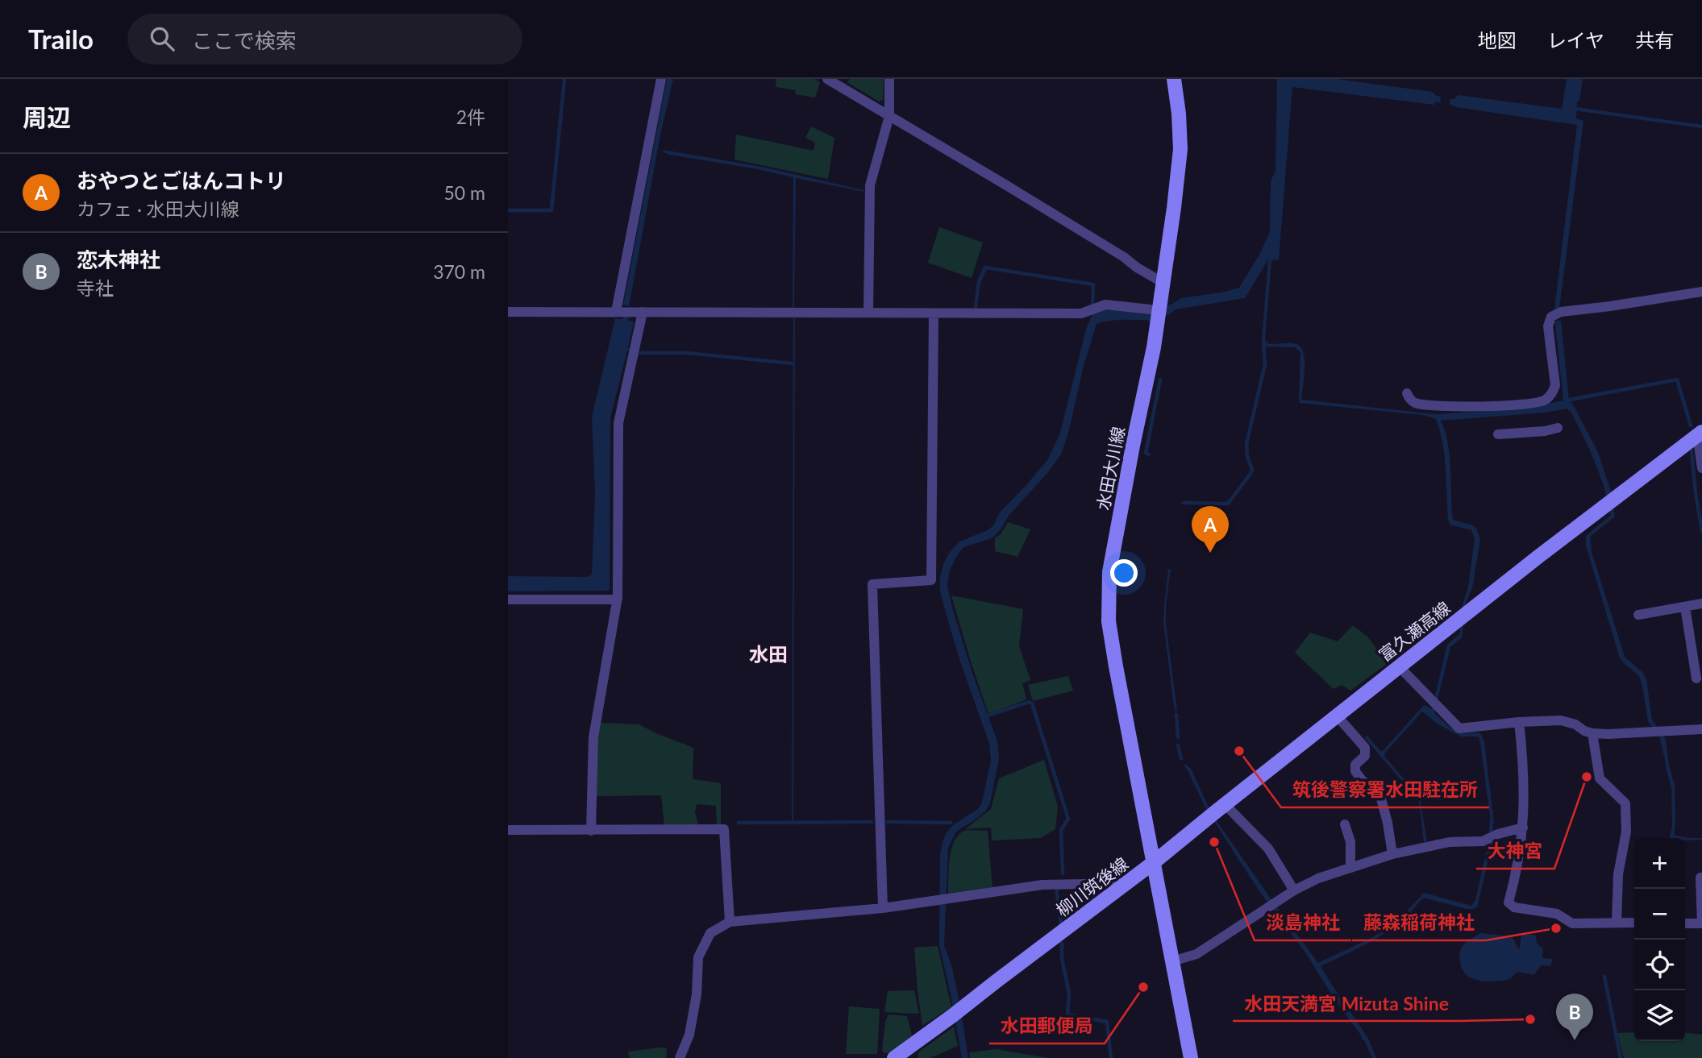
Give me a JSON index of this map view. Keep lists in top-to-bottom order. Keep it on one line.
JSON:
{"streets":{"main road":["水田大川線","富久瀬高線","柳川筑後線"]},"crossings":[["水田大川線","富久瀬高線"],["水田大川線","柳川筑後線"],["富久瀬高線","柳川筑後線"]],"districts":["水田"],"places":["筑後警察署水田駐在所","大神宮","淡島神社","藤森稲荷神社","水田郵便局","水田天満宮 Mizuta Shine"],"page":{"header":"Trailo","search":"ここで検索","nav":["地図","レイヤ","共有"],"heading":["周辺","2件"],"list":[{"mark":"A","name":"おやつとごはんコトリ","note":"カフェ · 水田大川線","value":"50 m"},{"mark":"B","name":"恋木神社","note":"寺社","value":"370 m"}],"pins":["A","B"],"map_buttons":["+","−"]}}
